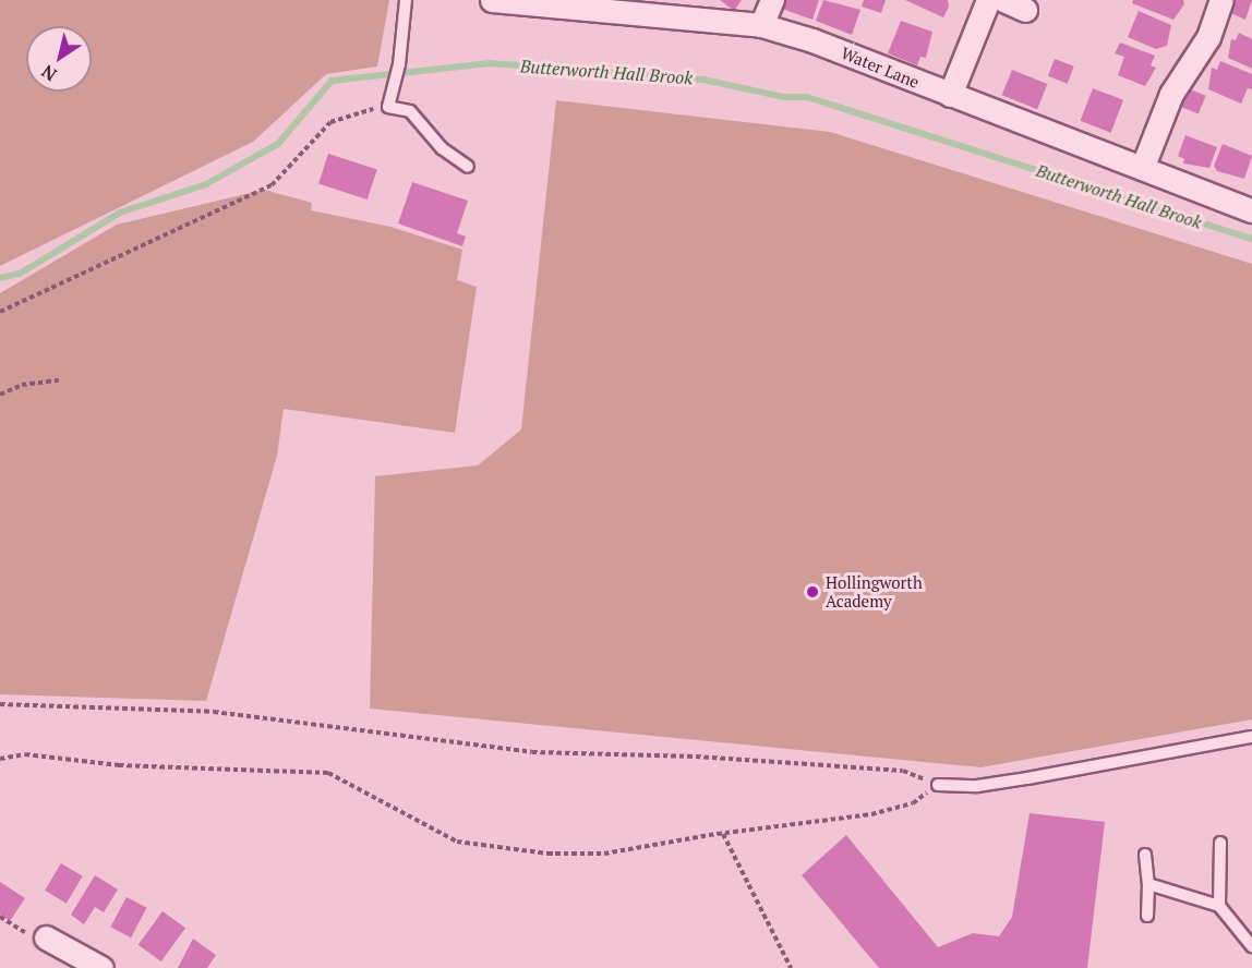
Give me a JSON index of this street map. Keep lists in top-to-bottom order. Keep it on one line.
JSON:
{"streets":{"street":["Water Lane"]},"water":["Butterworth Hall Brook"],"places":["Hollingworth Academy"],"north":"bottom left"}
